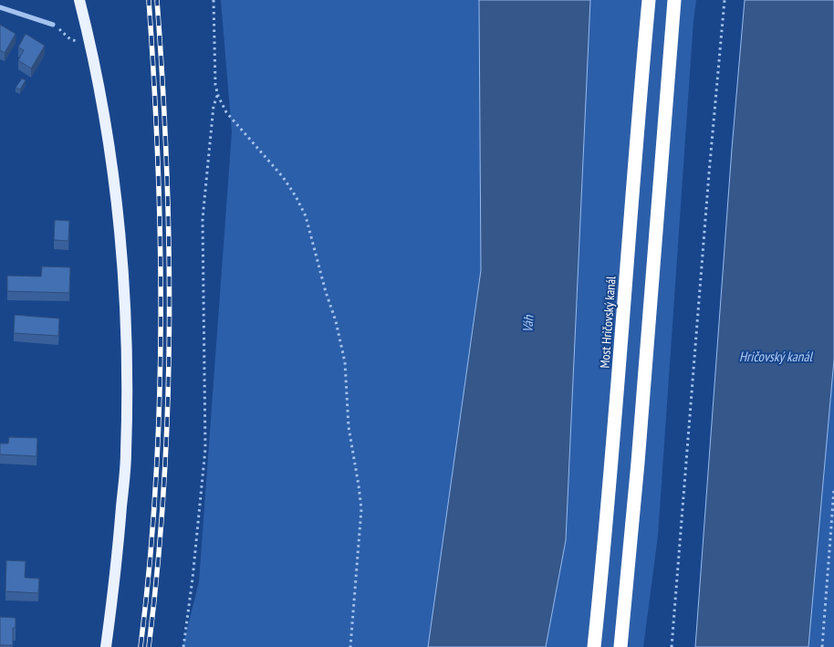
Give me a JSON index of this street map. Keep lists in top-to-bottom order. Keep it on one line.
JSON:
{"streets":{"highway":["Most Hričovský kanál"]},"water":["Váh","Hričovský kanál"]}
